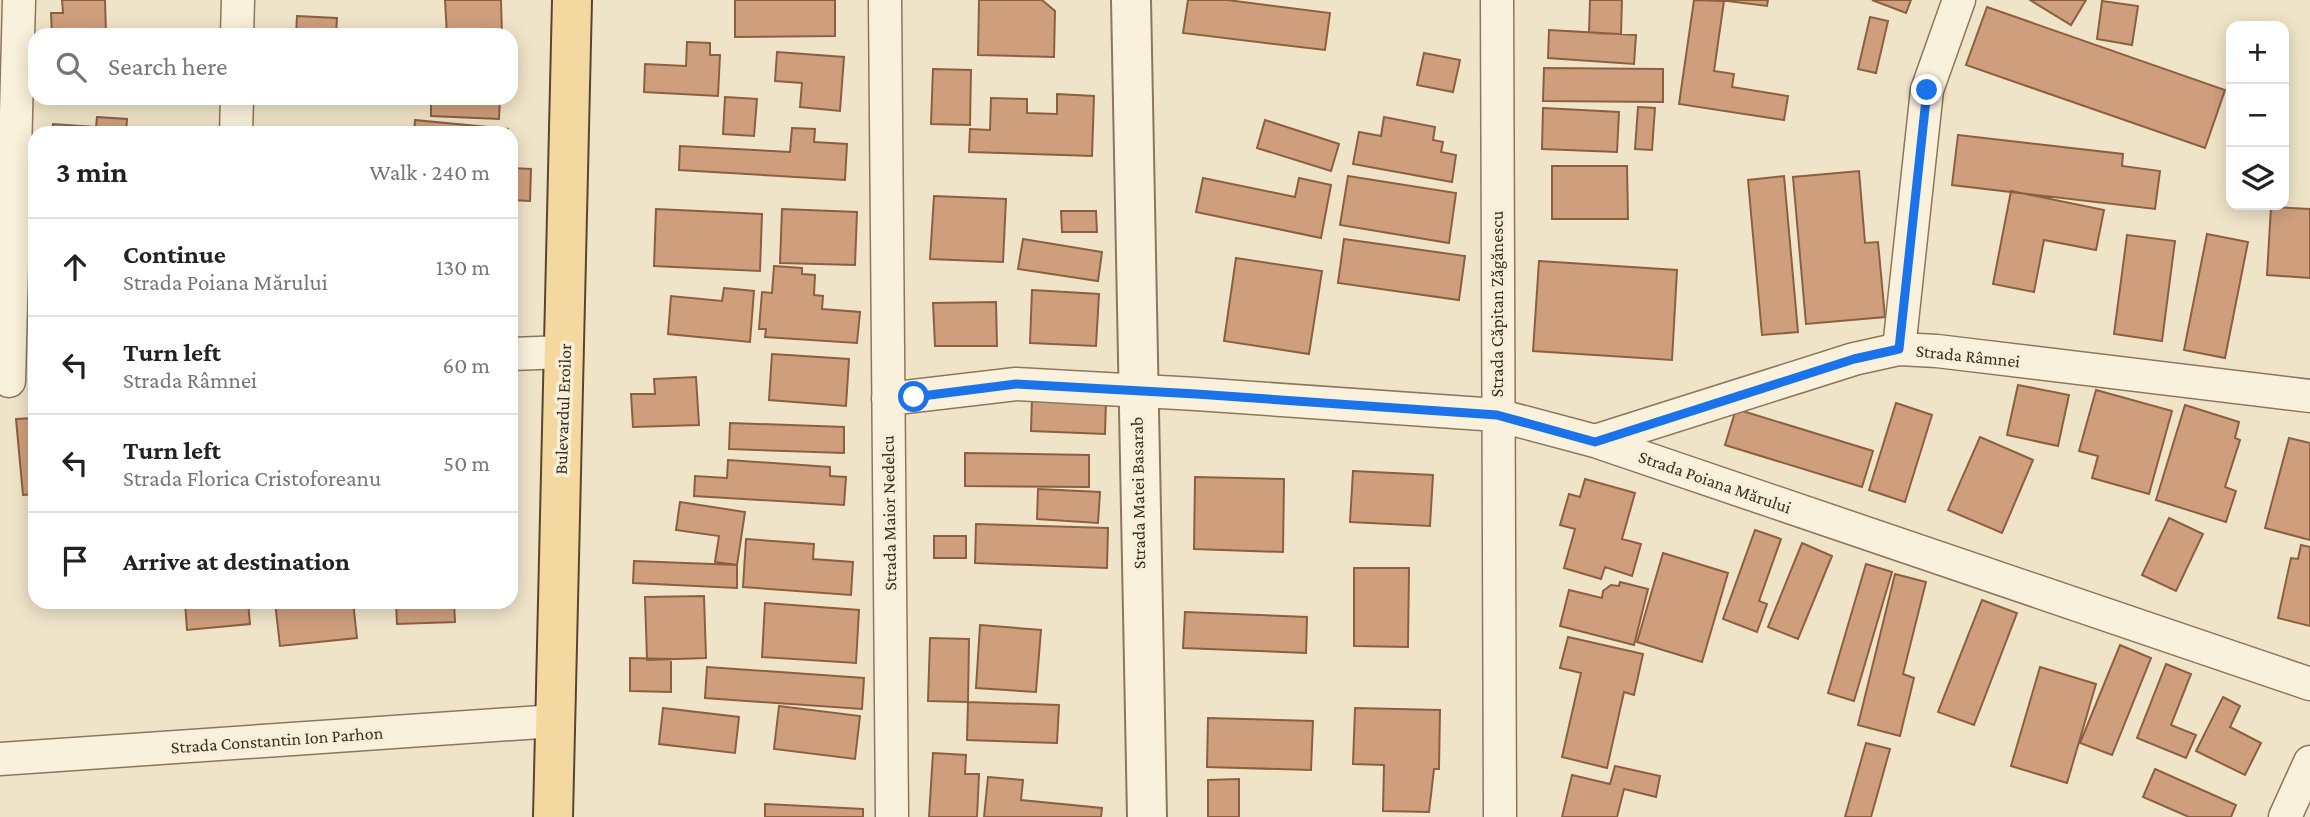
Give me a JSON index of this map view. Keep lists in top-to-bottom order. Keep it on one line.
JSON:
{"streets":{"main road":["Bulevardul Eroilor"],"street":["Strada Căpitan Zăgănescu","Strada Râmnei","Strada Poiana Mărului","Strada Matei Basarab","Strada Maior Nedelcu","Strada Constantin Ion Parhon"]},"crossings":[["Strada Căpitan Zăgănescu","Strada Poiana Mărului"],["Strada Râmnei","Strada Poiana Mărului"],["Bulevardul Eroilor","Strada Constantin Ion Parhon"],["Strada Poiana Mărului","Strada Matei Basarab"],["Strada Poiana Mărului","Strada Maior Nedelcu"]],"page":{"map_buttons":["+","−"],"search":"Search here","heading":["3 min","Walk · 240 m"],"list":[["Continue","Strada Poiana Mărului","130 m"],["Turn left","Strada Râmnei","60 m"],["Turn left","Strada Florica Cristoforeanu","50 m"],"Arrive at destination"]}}
